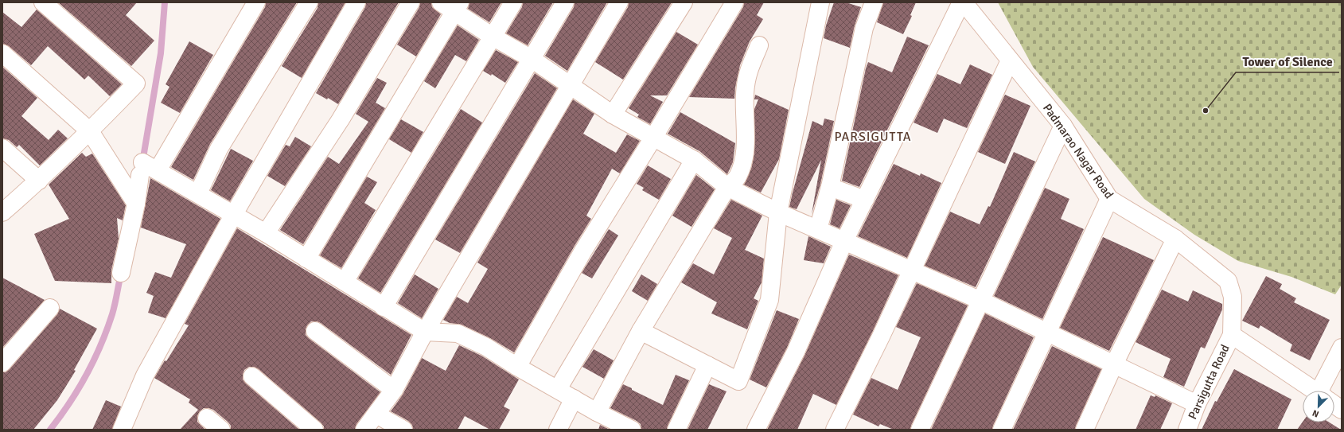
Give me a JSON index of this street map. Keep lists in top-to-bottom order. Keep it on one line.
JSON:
{"streets":{"street":["Padmarao Nagar Road","Parsigutta Road"]},"crossings":[["Padmarao Nagar Road","Parsigutta Road"]],"districts":["PARSIGUTTA"],"places":["Tower of Silence"],"north":"bottom left"}
